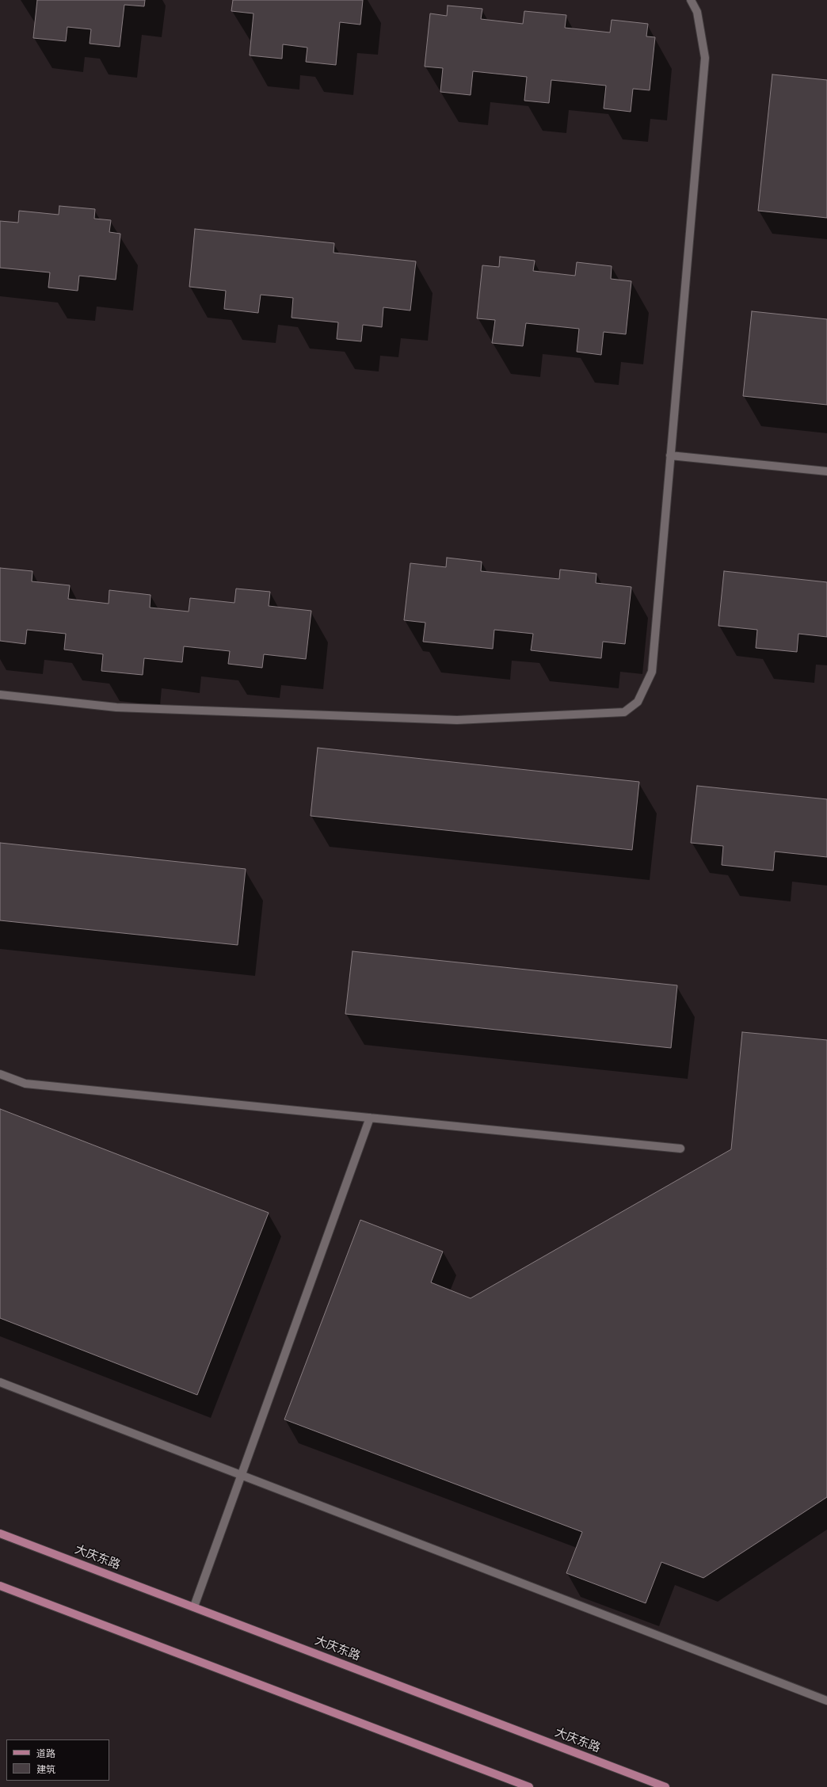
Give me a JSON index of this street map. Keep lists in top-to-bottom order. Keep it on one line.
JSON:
{"streets":{"main road":["大庆东路"]},"legend":["道路","建筑"]}
